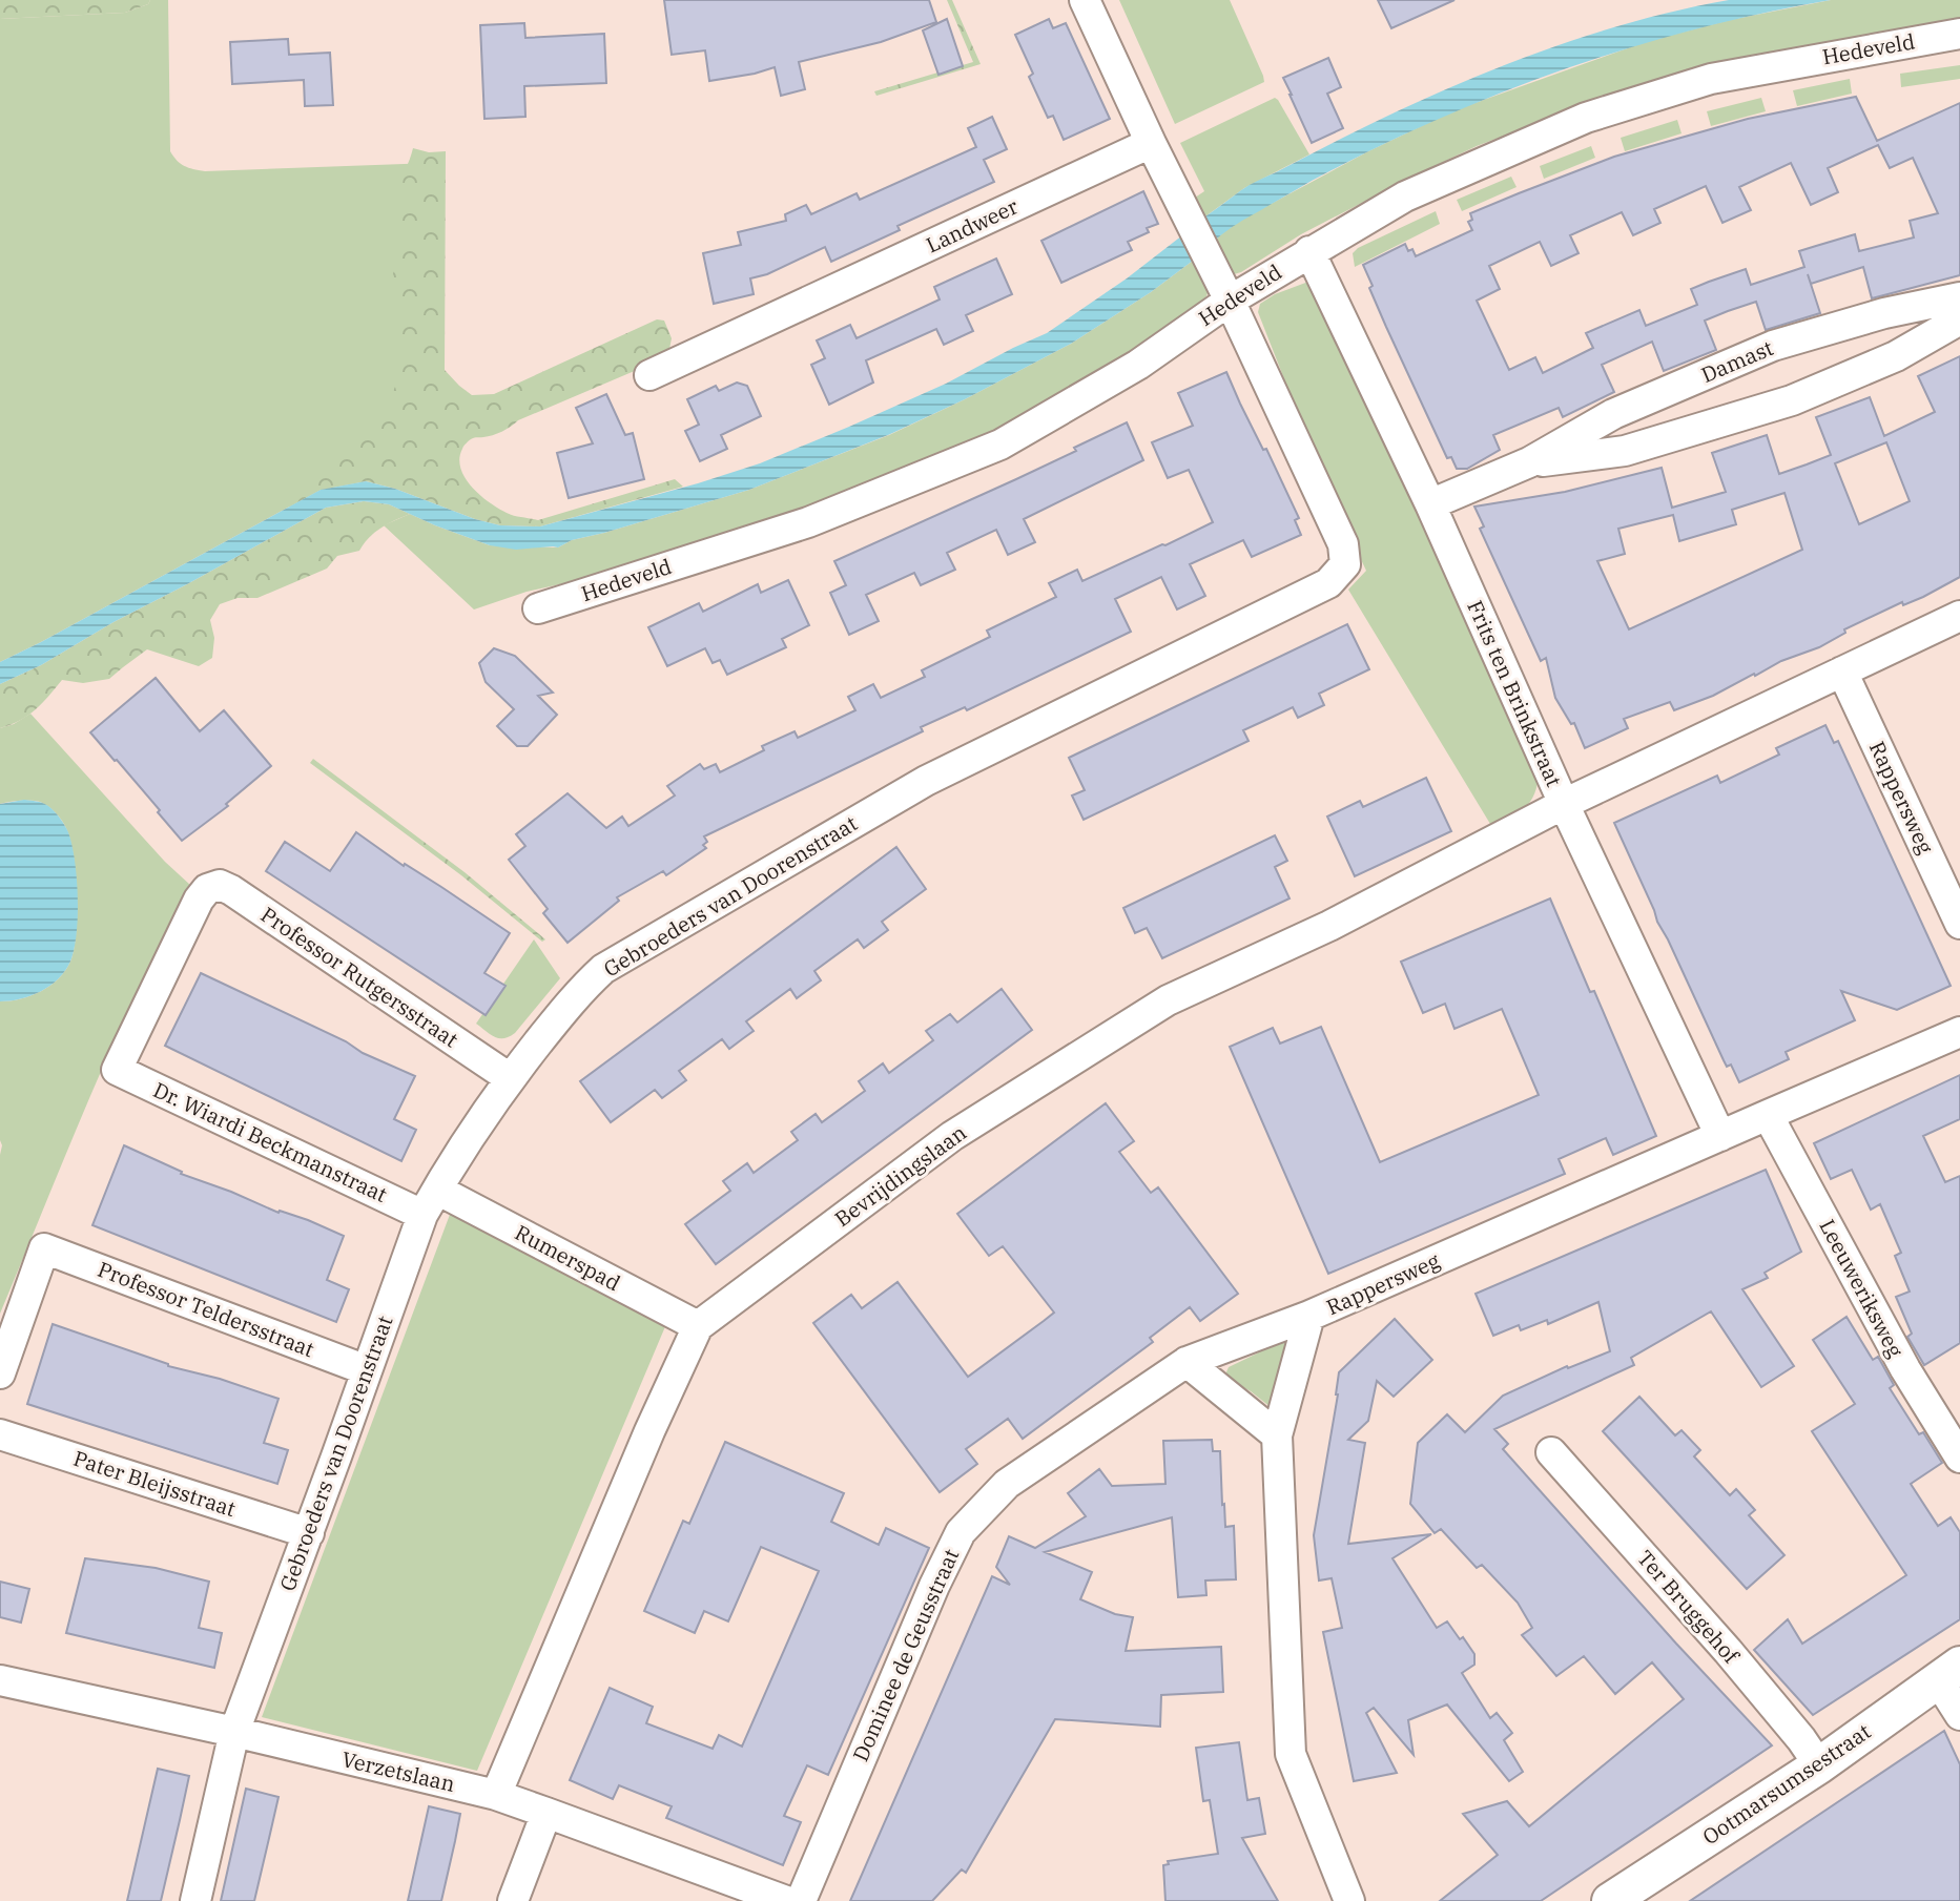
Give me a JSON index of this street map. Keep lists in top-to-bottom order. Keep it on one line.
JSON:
{"streets":{"street":["Hedeveld","Landweer","Damast","Frits ten Brinkstraat","Rappersweg","Gebroeders van Doorenstraat","Professor Rutgersstraat","Dr. Wiardi Beckmanstraat","Bevrijdingslaan","Rumerspad","Leeuweriksweg","Professor Teldersstraat","Pater Bleijsstraat","Ter Bruggehof","Dominee de Geusstraat","Verzetslaan","Ootmarsumsestraat"]},"crossings":[["Hedeveld","Frits ten Brinkstraat"],["Hedeveld","Gebroeders van Doorenstraat"],["Damast","Frits ten Brinkstraat"],["Frits ten Brinkstraat","Rappersweg"],["Frits ten Brinkstraat","Bevrijdingslaan"],["Rappersweg","Leeuweriksweg"],["Rappersweg","Dominee de Geusstraat"],["Gebroeders van Doorenstraat","Professor Rutgersstraat"],["Gebroeders van Doorenstraat","Dr. Wiardi Beckmanstraat"],["Gebroeders van Doorenstraat","Rumerspad"],["Gebroeders van Doorenstraat","Professor Teldersstraat"],["Gebroeders van Doorenstraat","Pater Bleijsstraat"],["Gebroeders van Doorenstraat","Verzetslaan"],["Professor Rutgersstraat","Dr. Wiardi Beckmanstraat"],["Dr. Wiardi Beckmanstraat","Rumerspad"],["Bevrijdingslaan","Rumerspad"],["Bevrijdingslaan","Verzetslaan"],["Ter Bruggehof","Ootmarsumsestraat"]]}
